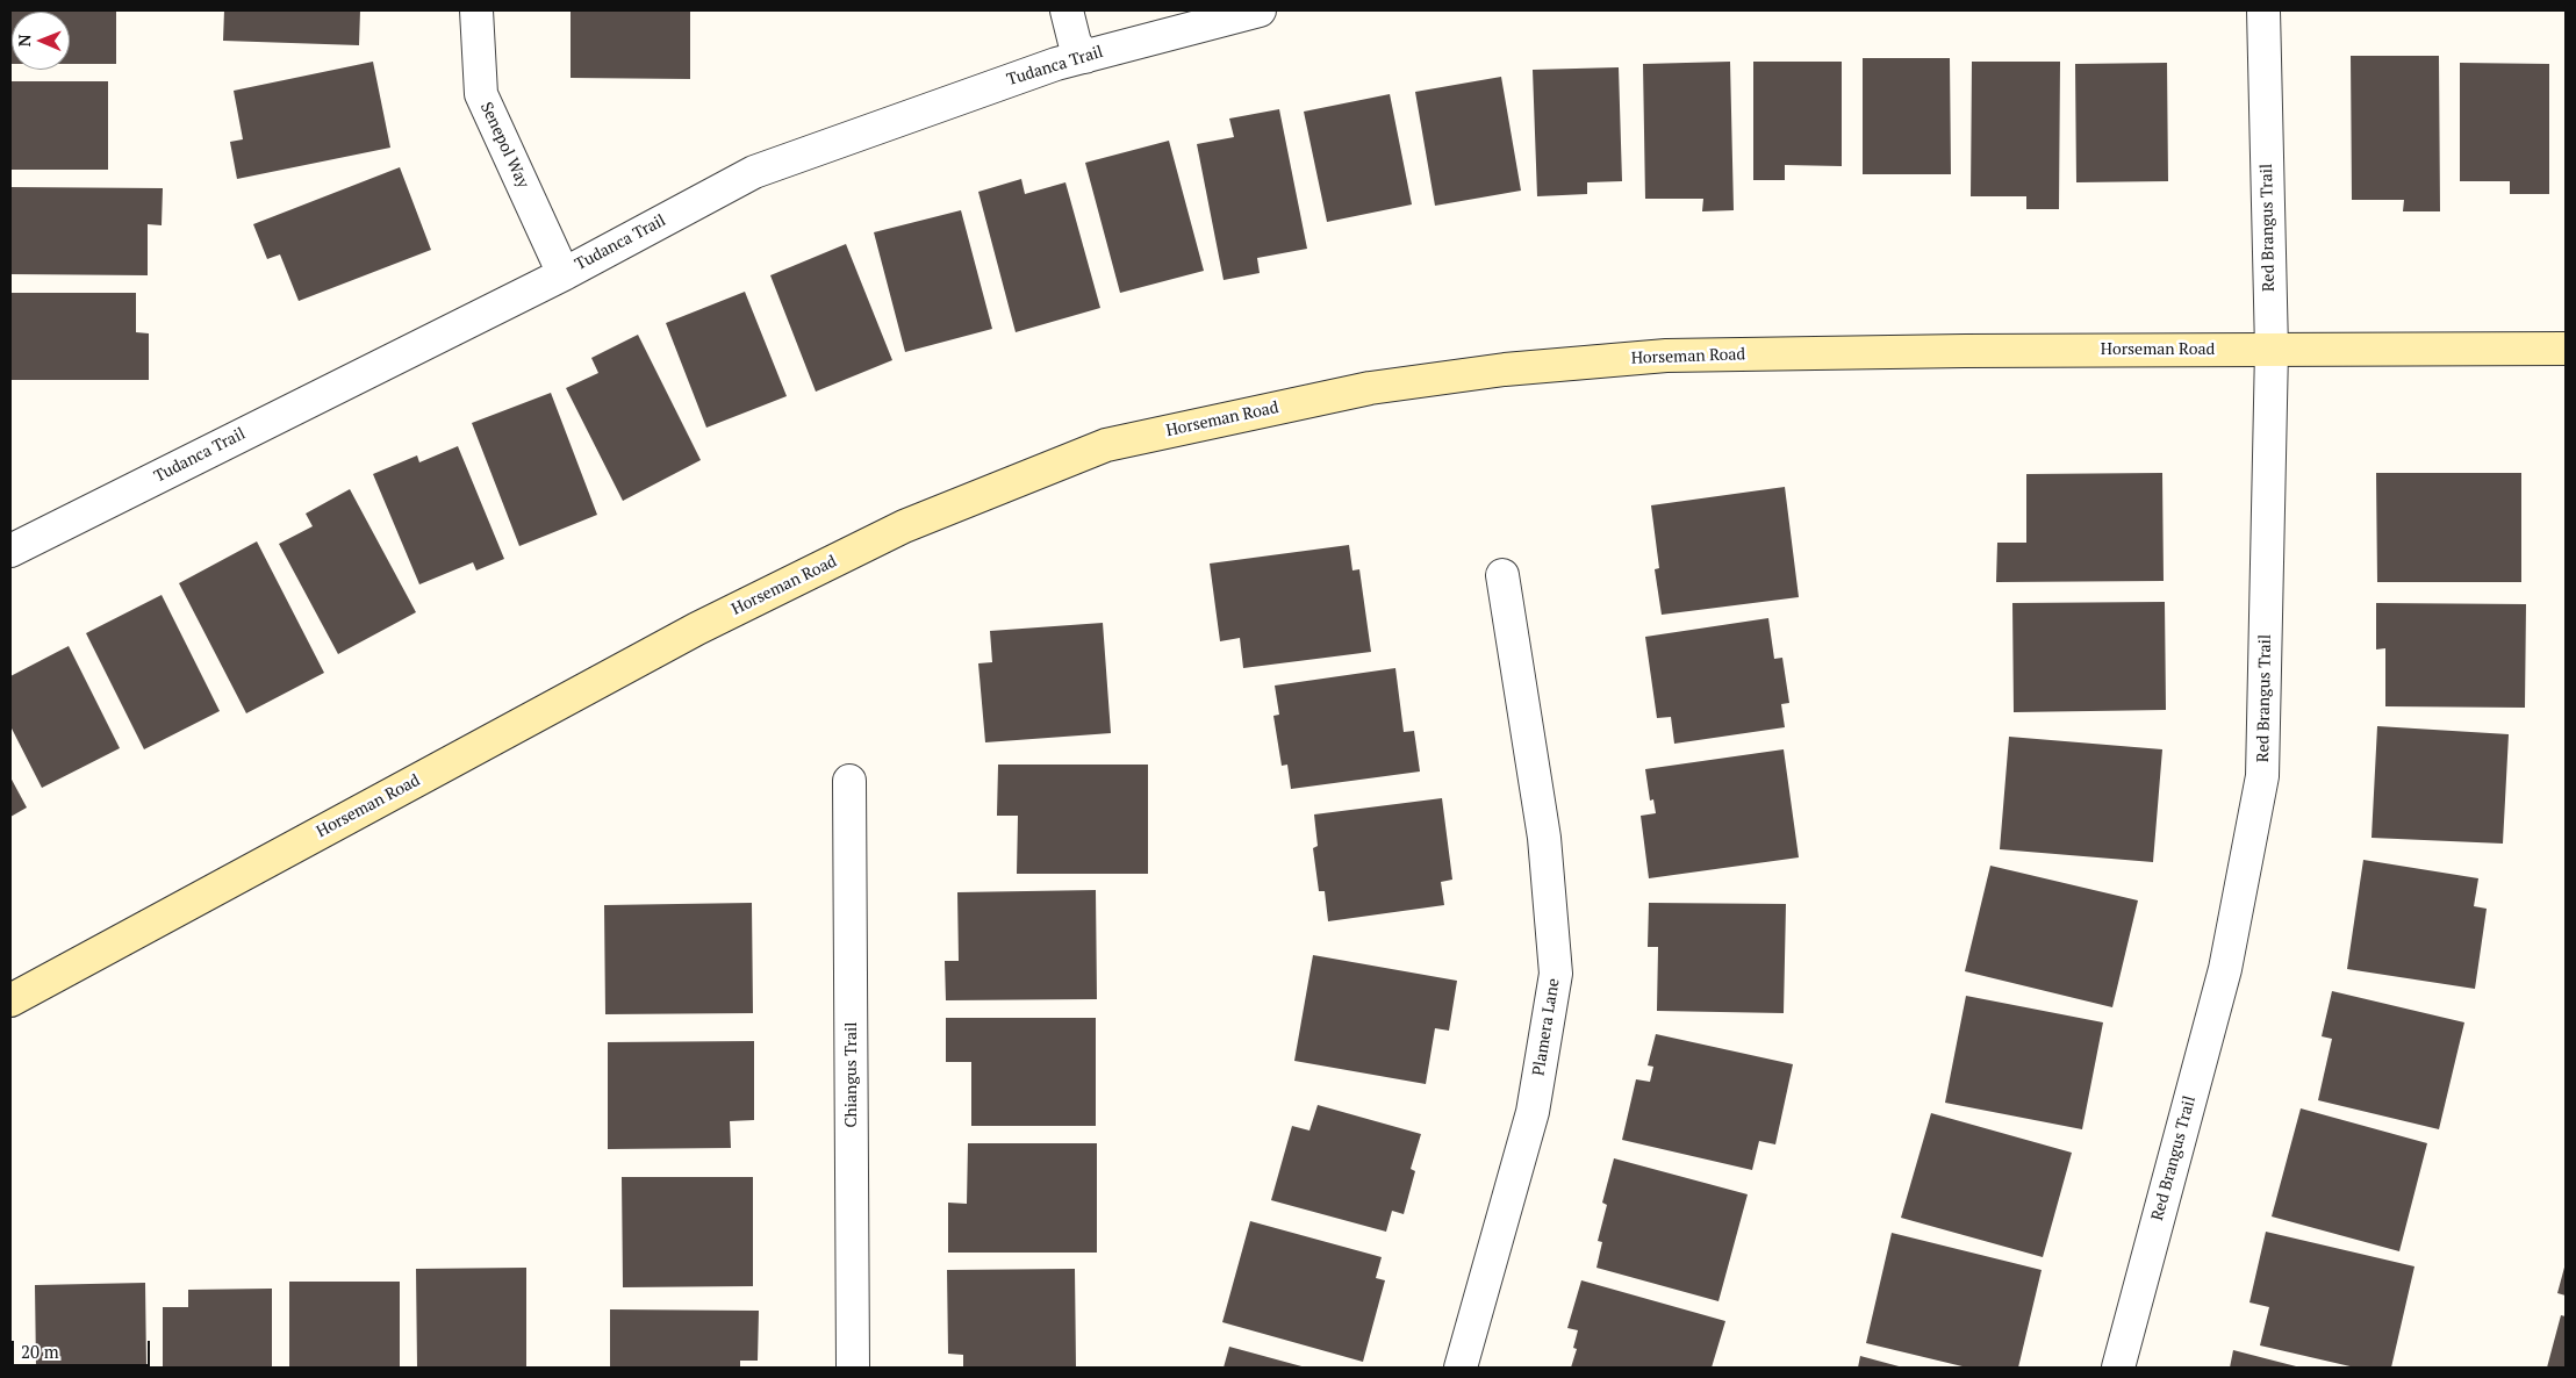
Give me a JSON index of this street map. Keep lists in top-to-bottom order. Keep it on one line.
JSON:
{"streets":{"street":["Tudanca Trail","Senepol Way","Red Brangus Trail","Horseman Road","Plamera Lane","Chiangus Trail"]},"crossings":[["Tudanca Trail","Senepol Way"],["Red Brangus Trail","Horseman Road"]],"scale_bar":"20 m","north":"left"}
